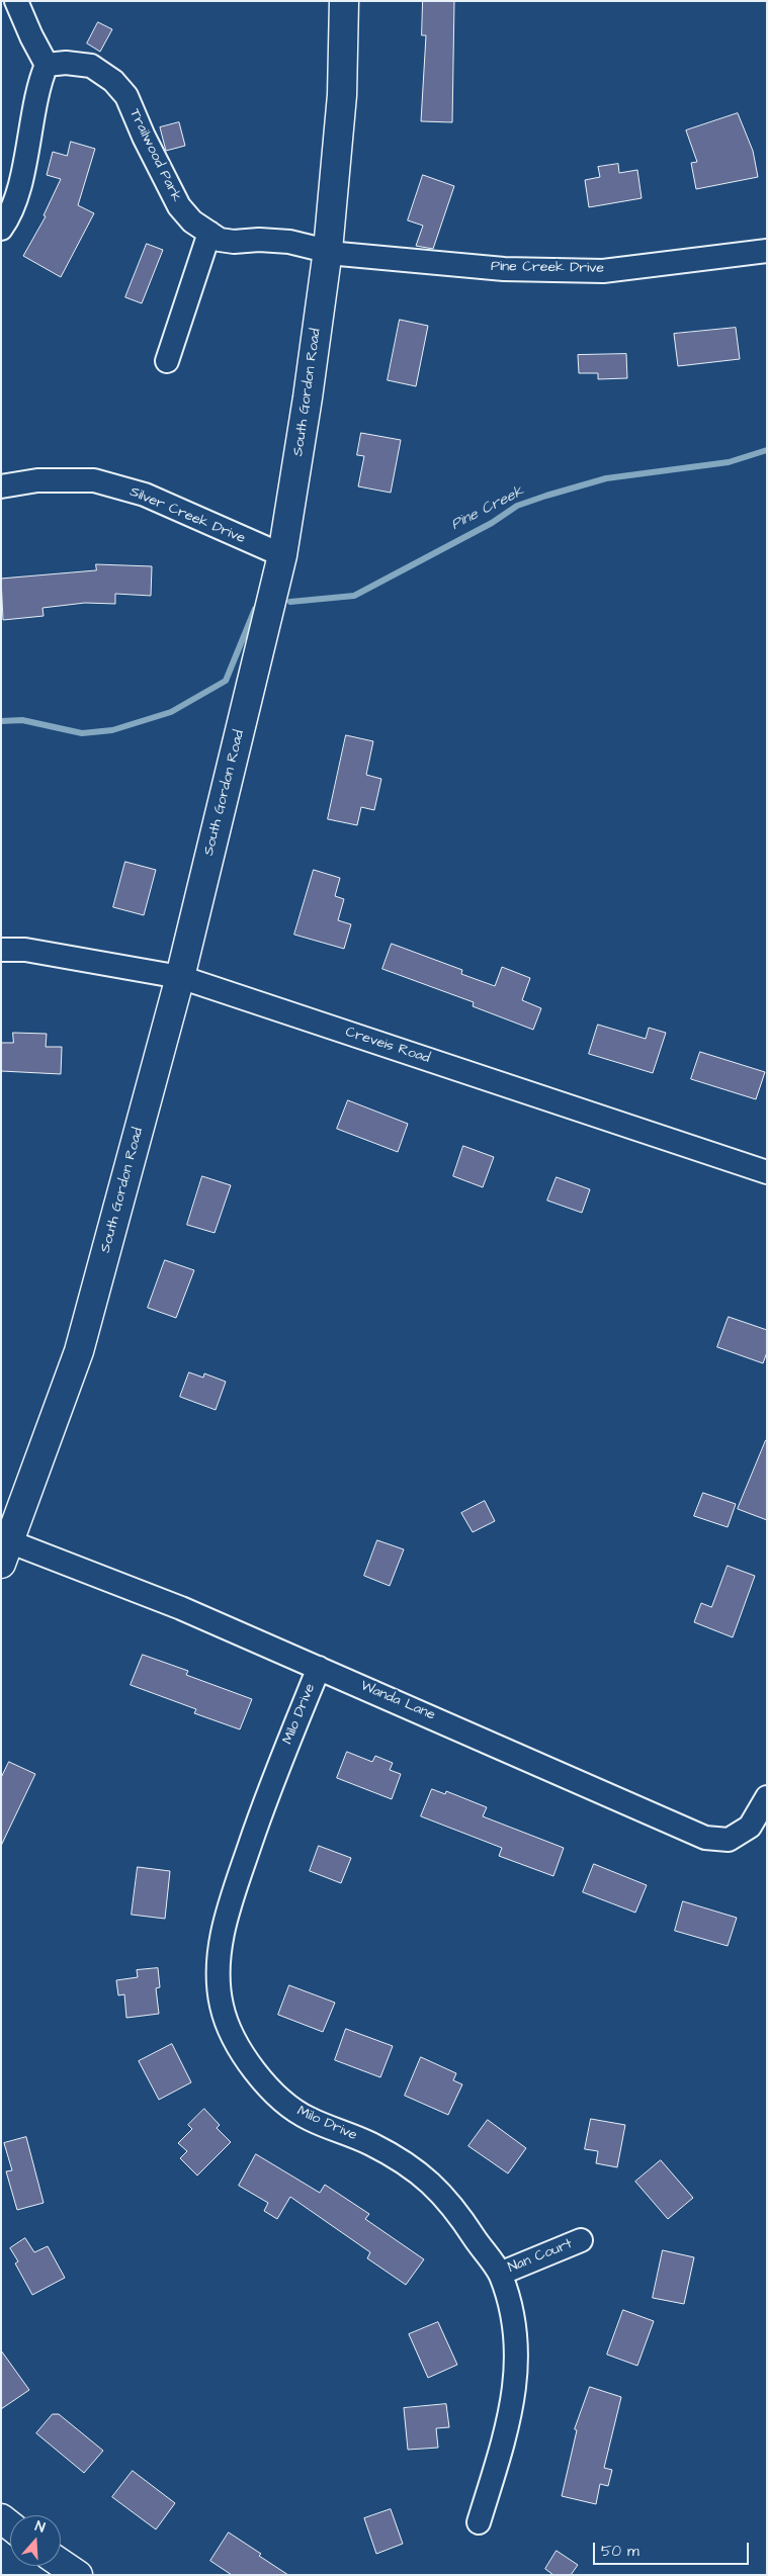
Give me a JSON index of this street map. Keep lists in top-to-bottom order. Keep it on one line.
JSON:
{"streets":{"street":["Trailwood Park","Pine Creek Drive","South Gordon Road","Silver Creek Drive","Creveis Road","Wanda Lane","Milo Drive","Nan Court"]},"crossings":[["Trailwood Park","Pine Creek Drive"],["Trailwood Park","South Gordon Road"],["Pine Creek Drive","South Gordon Road"],["South Gordon Road","Silver Creek Drive"],["South Gordon Road","Creveis Road"],["South Gordon Road","Wanda Lane"],["Wanda Lane","Milo Drive"],["Milo Drive","Nan Court"]],"water":["Pine Creek"],"scale_bar":"50 m","north":"top"}
